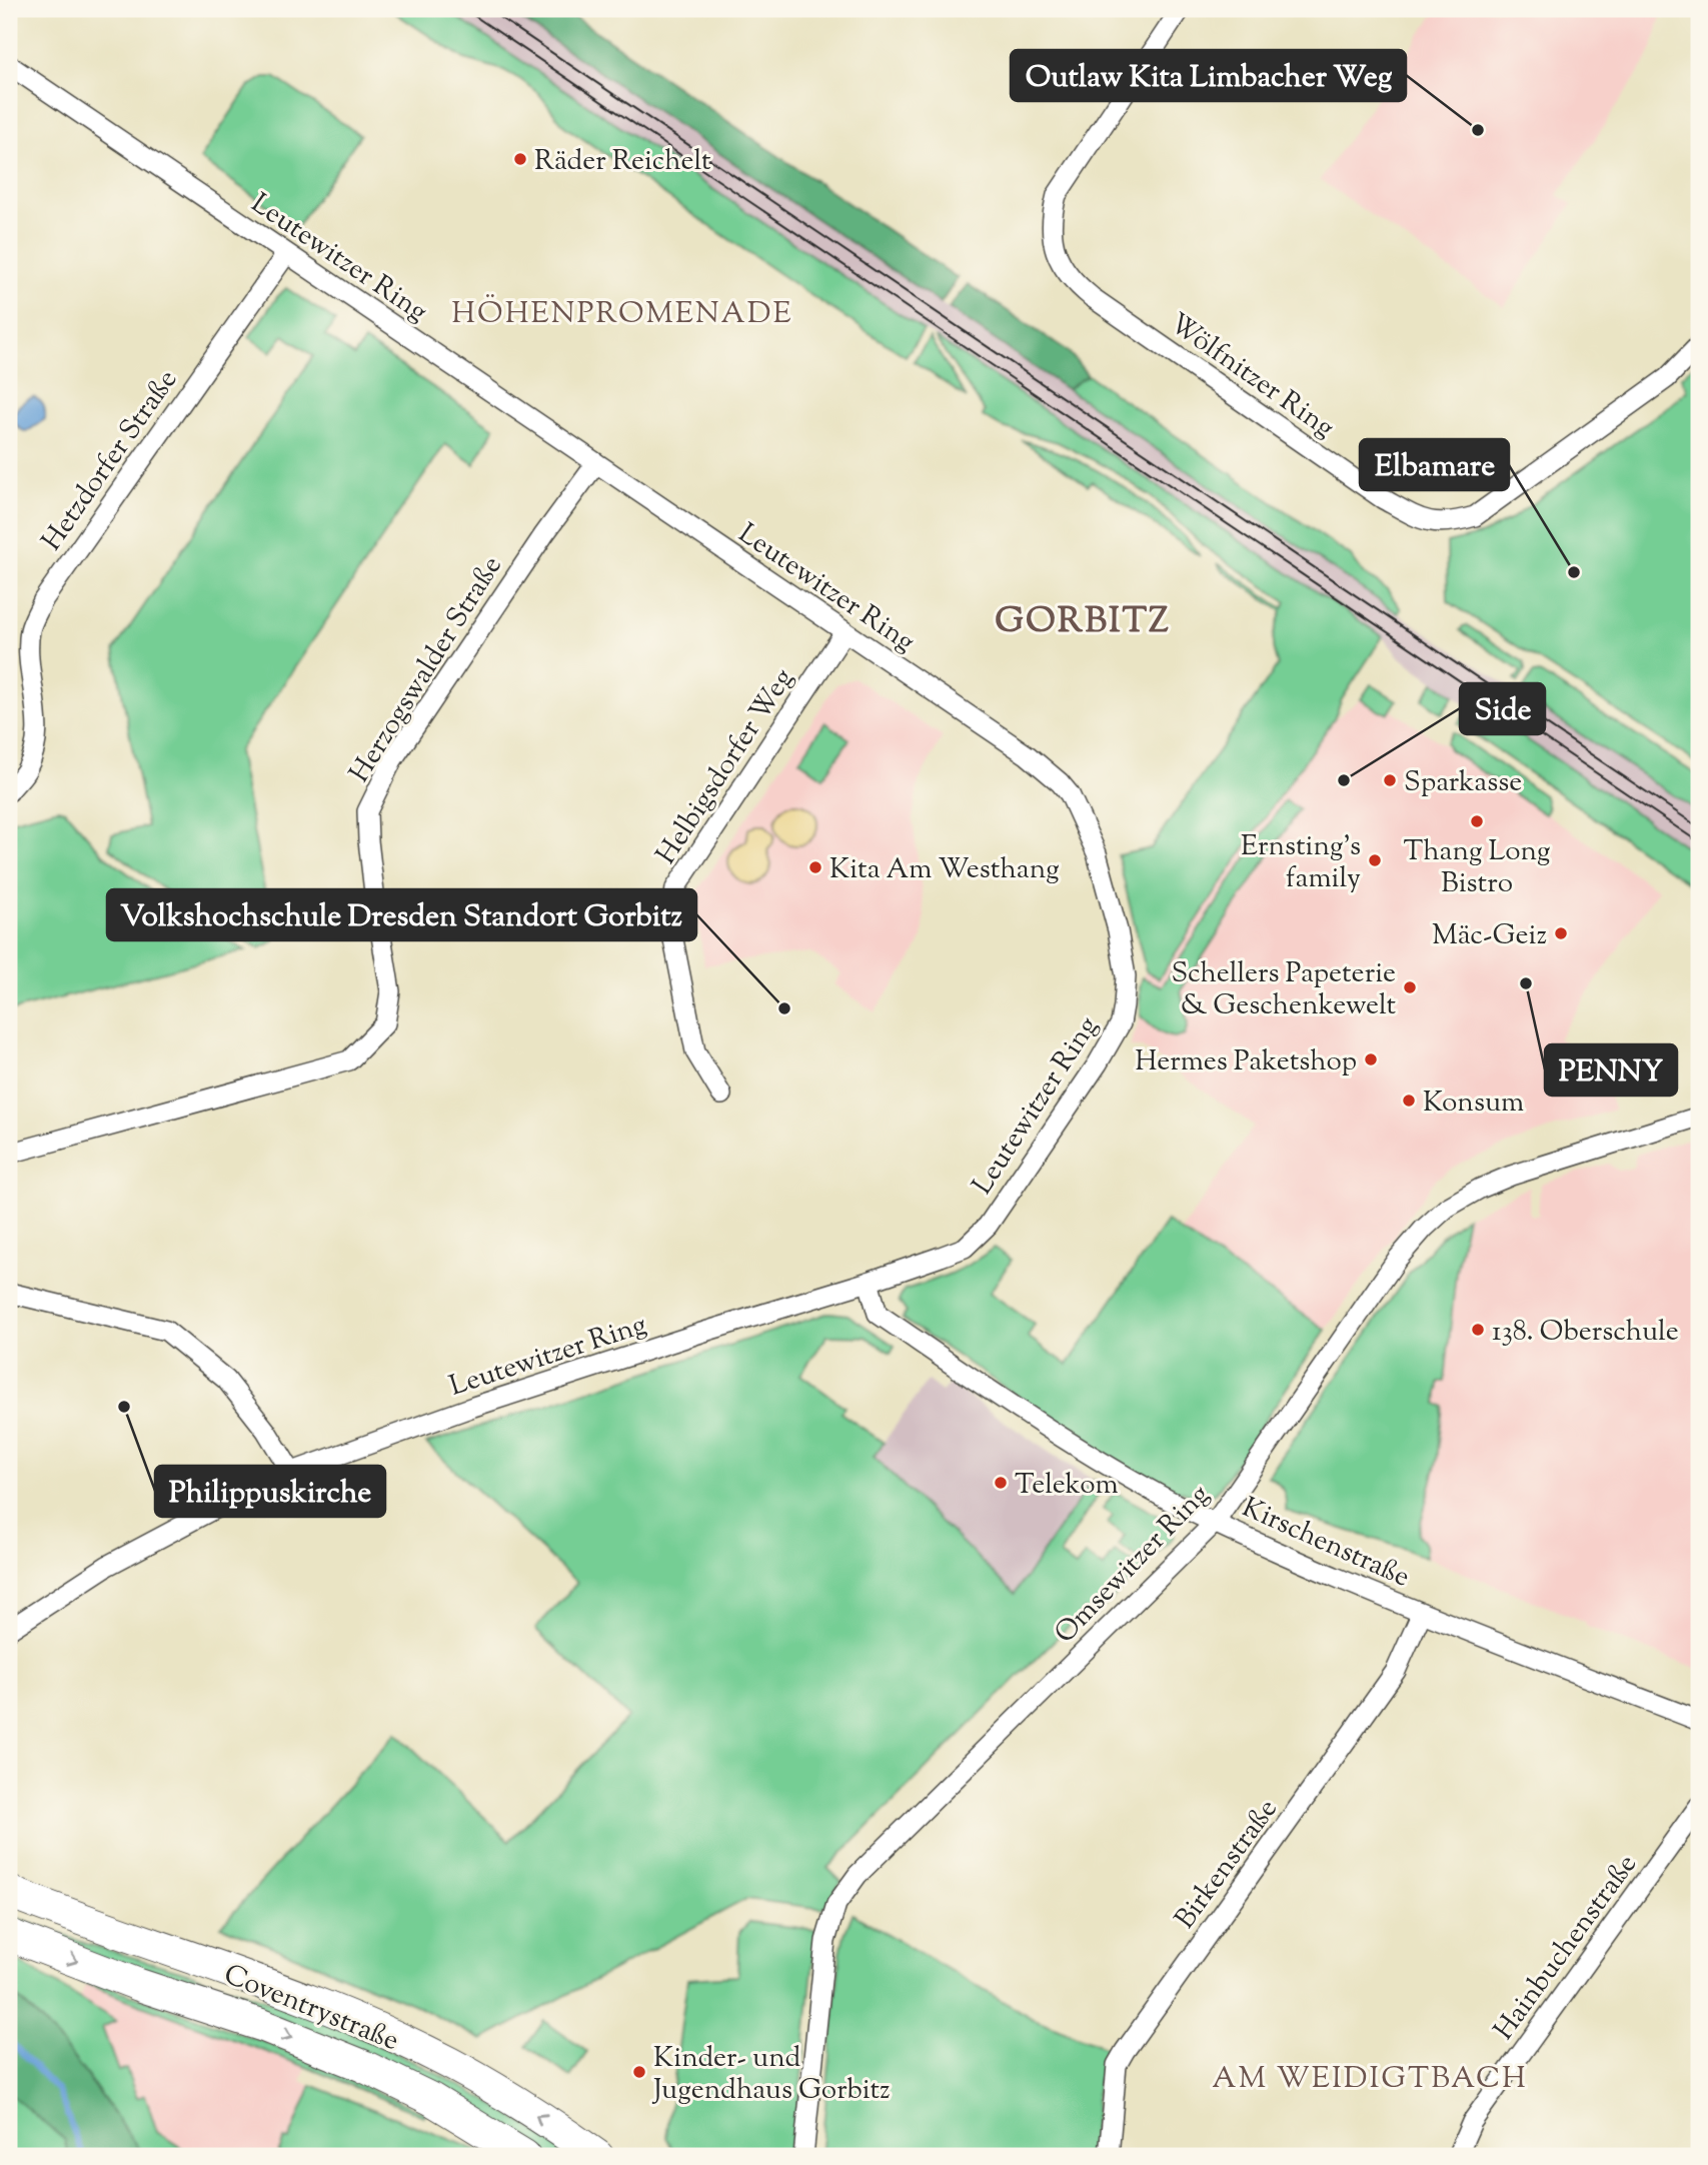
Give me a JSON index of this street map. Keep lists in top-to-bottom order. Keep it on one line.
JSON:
{"streets":{"main road":["Coventrystraße"],"street":["Leutewitzer Ring","Wölfnitzer Ring","Hetzdorfer Straße","Herzogswalder Straße","Helbigsdorfer Weg","Kirschenstraße","Omsewitzer Ring","Birkenstraße","Hainbuchenstraße"]},"crossings":[["Leutewitzer Ring","Hetzdorfer Straße"],["Leutewitzer Ring","Herzogswalder Straße"],["Leutewitzer Ring","Helbigsdorfer Weg"],["Leutewitzer Ring","Kirschenstraße"],["Kirschenstraße","Omsewitzer Ring"],["Kirschenstraße","Birkenstraße"]],"districts":["HÖHENPROMENADE","GORBITZ","AM WEIDIGTBACH"],"places":["Outlaw Kita Limbacher Weg","Räder Reichelt","Elbamare","Side","Sparkasse","Thang Long Bistro","Ernsting's family","Kita Am Westhang","Mäc-Geiz","PENNY","Schellers Papeterie & Geschenkewelt","Volkshochschule Dresden Standort Gorbitz","Hermes Paketshop","Konsum","138. Oberschule","Philippuskirche","Telekom","Kinder- und Jugendhaus Gorbitz"]}
